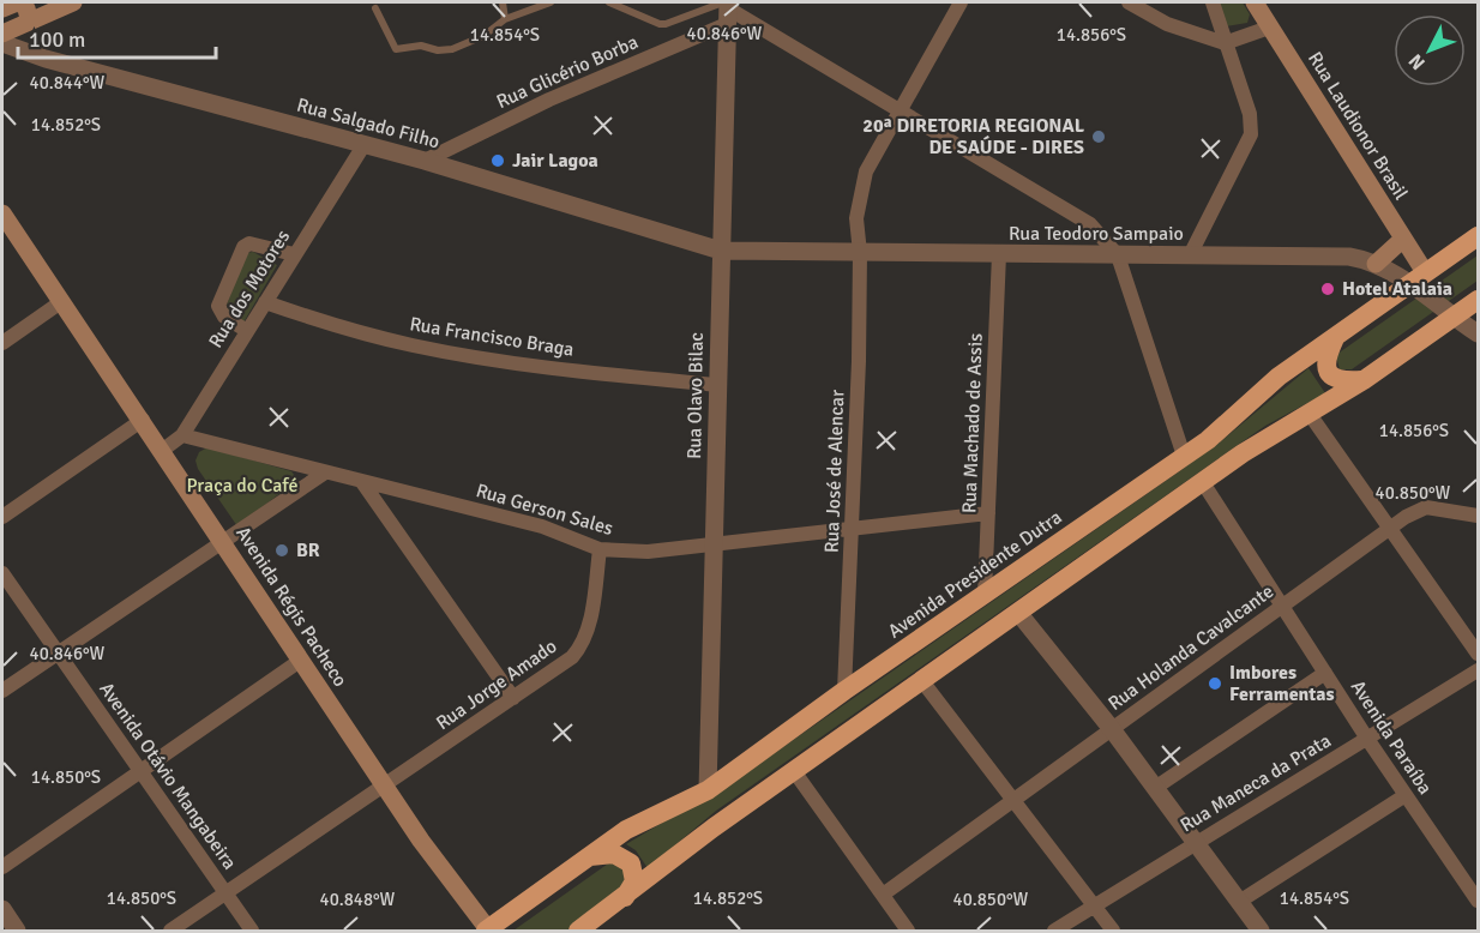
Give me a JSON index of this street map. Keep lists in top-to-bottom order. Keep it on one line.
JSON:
{"streets":{"highway":["Avenida Presidente Dutra"],"main road":["Rua Laudionor Brasil","Avenida Régis Pacheco"],"street":["Rua Glicério Borba","Rua Salgado Filho","Rua Teodoro Sampaio","Rua dos Motores","Rua Francisco Braga","Rua Olavo Bilac","Rua Machado de Assis","Rua José de Alencar","Rua Gerson Sales","Rua Holanda Cavalcante","Rua Jorge Amado","Avenida Paraíba","Avenida Otávio Mangabeira","Rua Maneca da Prata"]},"crossings":[["Rua Glicério Borba","Rua Salgado Filho"],["Rua Glicério Borba","Rua Olavo Bilac"],["Rua Salgado Filho","Rua Teodoro Sampaio"],["Rua Salgado Filho","Rua dos Motores"],["Rua Salgado Filho","Rua Olavo Bilac"],["Rua Laudionor Brasil","Rua Teodoro Sampaio"],["Rua Laudionor Brasil","Avenida Presidente Dutra"],["Rua Teodoro Sampaio","Rua Olavo Bilac"],["Rua Teodoro Sampaio","Rua Machado de Assis"],["Rua Teodoro Sampaio","Rua José de Alencar"],["Rua Teodoro Sampaio","Avenida Presidente Dutra"],["Rua dos Motores","Rua Francisco Braga"],["Rua dos Motores","Rua Gerson Sales"],["Rua dos Motores","Avenida Régis Pacheco"],["Rua Francisco Braga","Rua Olavo Bilac"],["Rua Olavo Bilac","Rua Gerson Sales"],["Rua Olavo Bilac","Avenida Presidente Dutra"],["Rua Machado de Assis","Rua Gerson Sales"],["Rua Machado de Assis","Avenida Presidente Dutra"],["Rua José de Alencar","Rua Gerson Sales"],["Rua José de Alencar","Avenida Presidente Dutra"],["Rua Gerson Sales","Rua Jorge Amado"],["Avenida Presidente Dutra","Avenida Régis Pacheco"],["Avenida Régis Pacheco","Rua Jorge Amado"],["Rua Holanda Cavalcante","Avenida Paraíba"],["Rua Jorge Amado","Avenida Otávio Mangabeira"],["Avenida Paraíba","Rua Maneca da Prata"]],"parks":["Praça do Café"],"places":["20ª DIRETORIA REGIONAL DE SAÚDE - DIRES","Jair Lagoa","Hotel Atalaia","BR","Imbores Ferramentas"],"scale_bar":"100 m","north":"bottom left","coordinates":["40.846°W","14.856°S","14.854°S","40.844°W","14.852°S","40.850°W","14.850°S","40.848°W"]}
